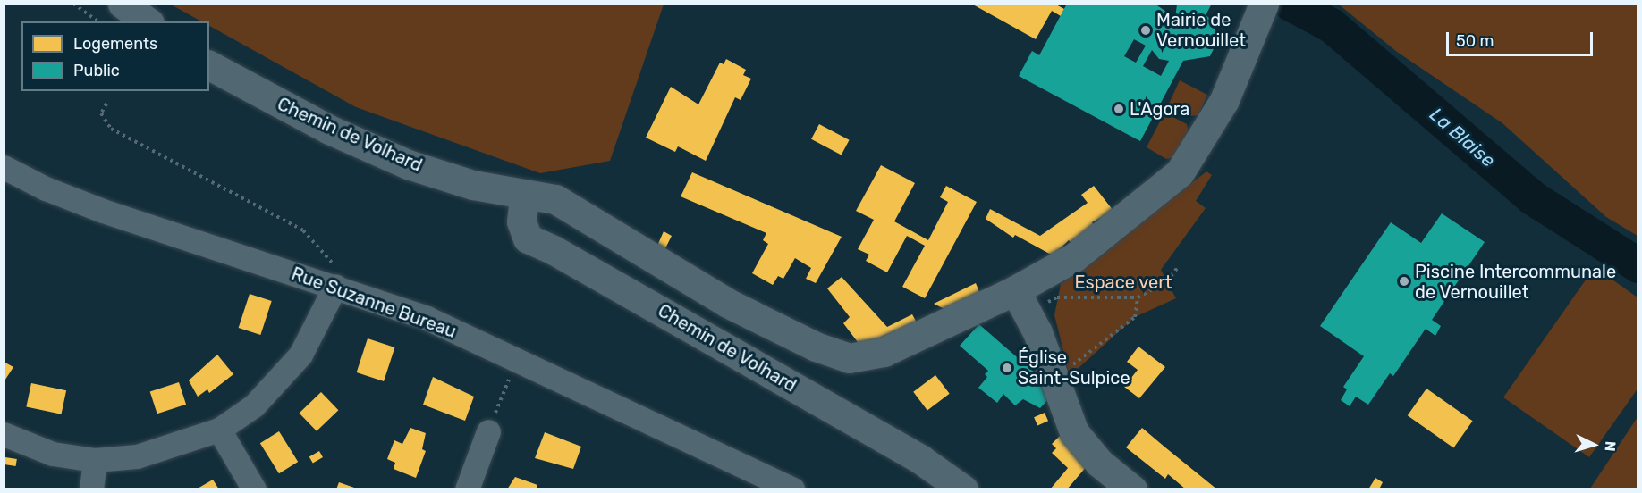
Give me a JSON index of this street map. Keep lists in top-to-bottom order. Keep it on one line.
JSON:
{"streets":{"street":["Chemin de Volhard","Rue Suzanne Bureau"]},"water":["La Blaise"],"parks":["Espace vert"],"places":["Mairie de Vernouillet","L'Agora","Piscine Intercommunale de Vernouillet","Église Saint-Sulpice"],"legend":["Logements","Public"],"scale_bar":"50 m","north":"right"}
